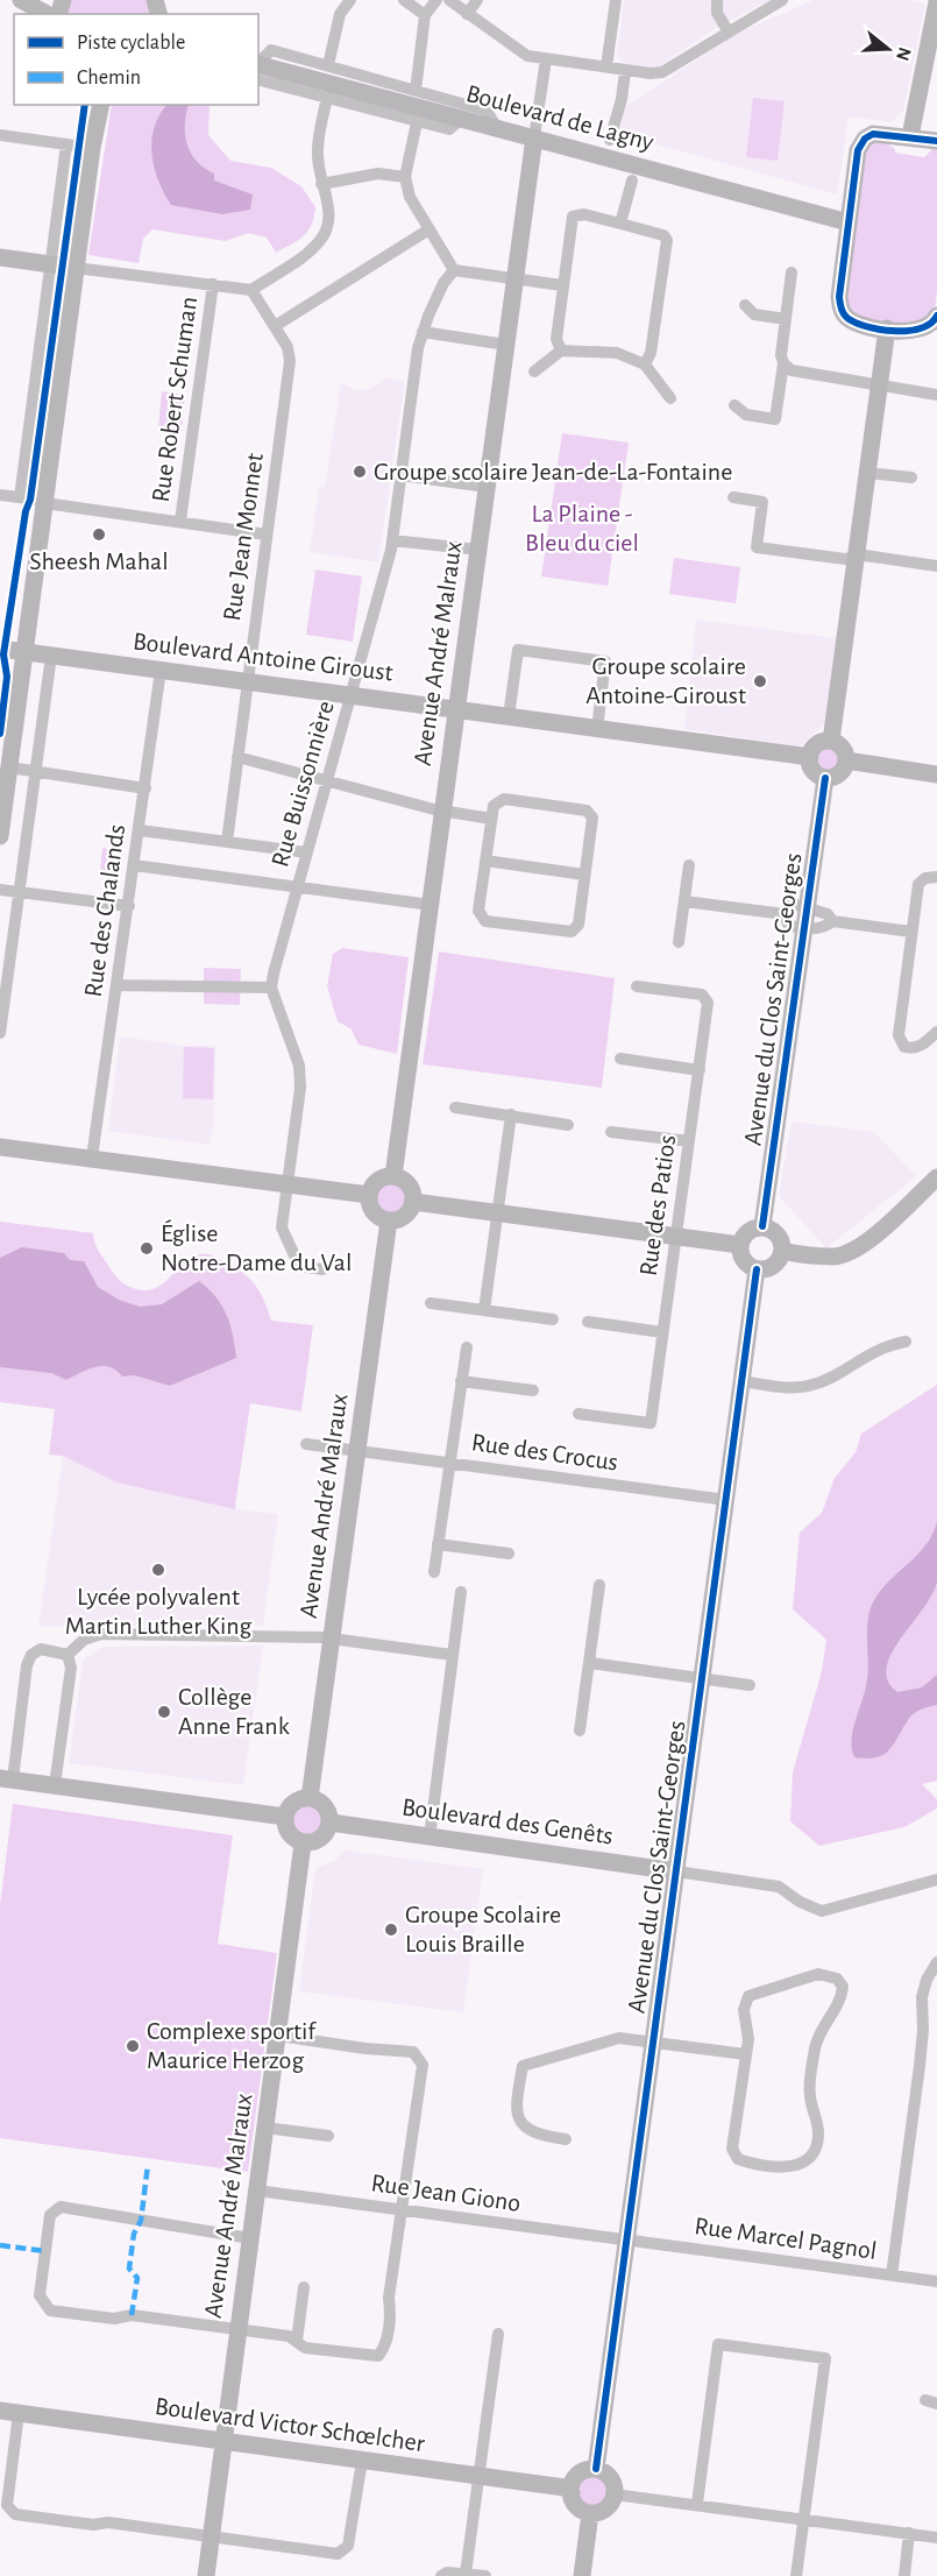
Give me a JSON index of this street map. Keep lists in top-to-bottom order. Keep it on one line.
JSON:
{"streets":{"street":["Boulevard de Lagny","Rue Robert Schuman","Rue Jean Monnet","Avenue André Malraux","Boulevard Antoine Giroust","Rue Buissonnière","Rue des Chalands","Avenue du Clos Saint-Georges","Rue des Patios","Rue des Crocus","Boulevard des Genêts","Rue Jean Giono","Rue Marcel Pagnol","Boulevard Victor Schœlcher"]},"crossings":[["Boulevard de Lagny","Avenue André Malraux"],["Rue Jean Monnet","Boulevard Antoine Giroust"],["Avenue André Malraux","Boulevard Antoine Giroust"],["Avenue André Malraux","Rue des Crocus"],["Avenue André Malraux","Boulevard des Genêts"],["Avenue André Malraux","Rue Jean Giono"],["Avenue André Malraux","Boulevard Victor Schœlcher"],["Boulevard Antoine Giroust","Rue Buissonnière"],["Boulevard Antoine Giroust","Rue des Chalands"],["Boulevard Antoine Giroust","Avenue du Clos Saint-Georges"],["Avenue du Clos Saint-Georges","Rue des Crocus"],["Avenue du Clos Saint-Georges","Boulevard des Genêts"],["Avenue du Clos Saint-Georges","Rue Jean Giono"],["Avenue du Clos Saint-Georges","Rue Marcel Pagnol"],["Avenue du Clos Saint-Georges","Boulevard Victor Schœlcher"],["Rue Jean Giono","Rue Marcel Pagnol"]],"parks":["La Plaine - Bleu du ciel"],"places":["Groupe scolaire Jean-de-La-Fontaine","Sheesh Mahal","Groupe scolaire Antoine-Giroust","Église Notre-Dame du Val","Lycée polyvalent Martin Luther King","Collège Anne Frank","Groupe Scolaire Louis Braille","Complexe sportif Maurice Herzog"],"legend":["Piste cyclable","Chemin"],"north":"right"}
